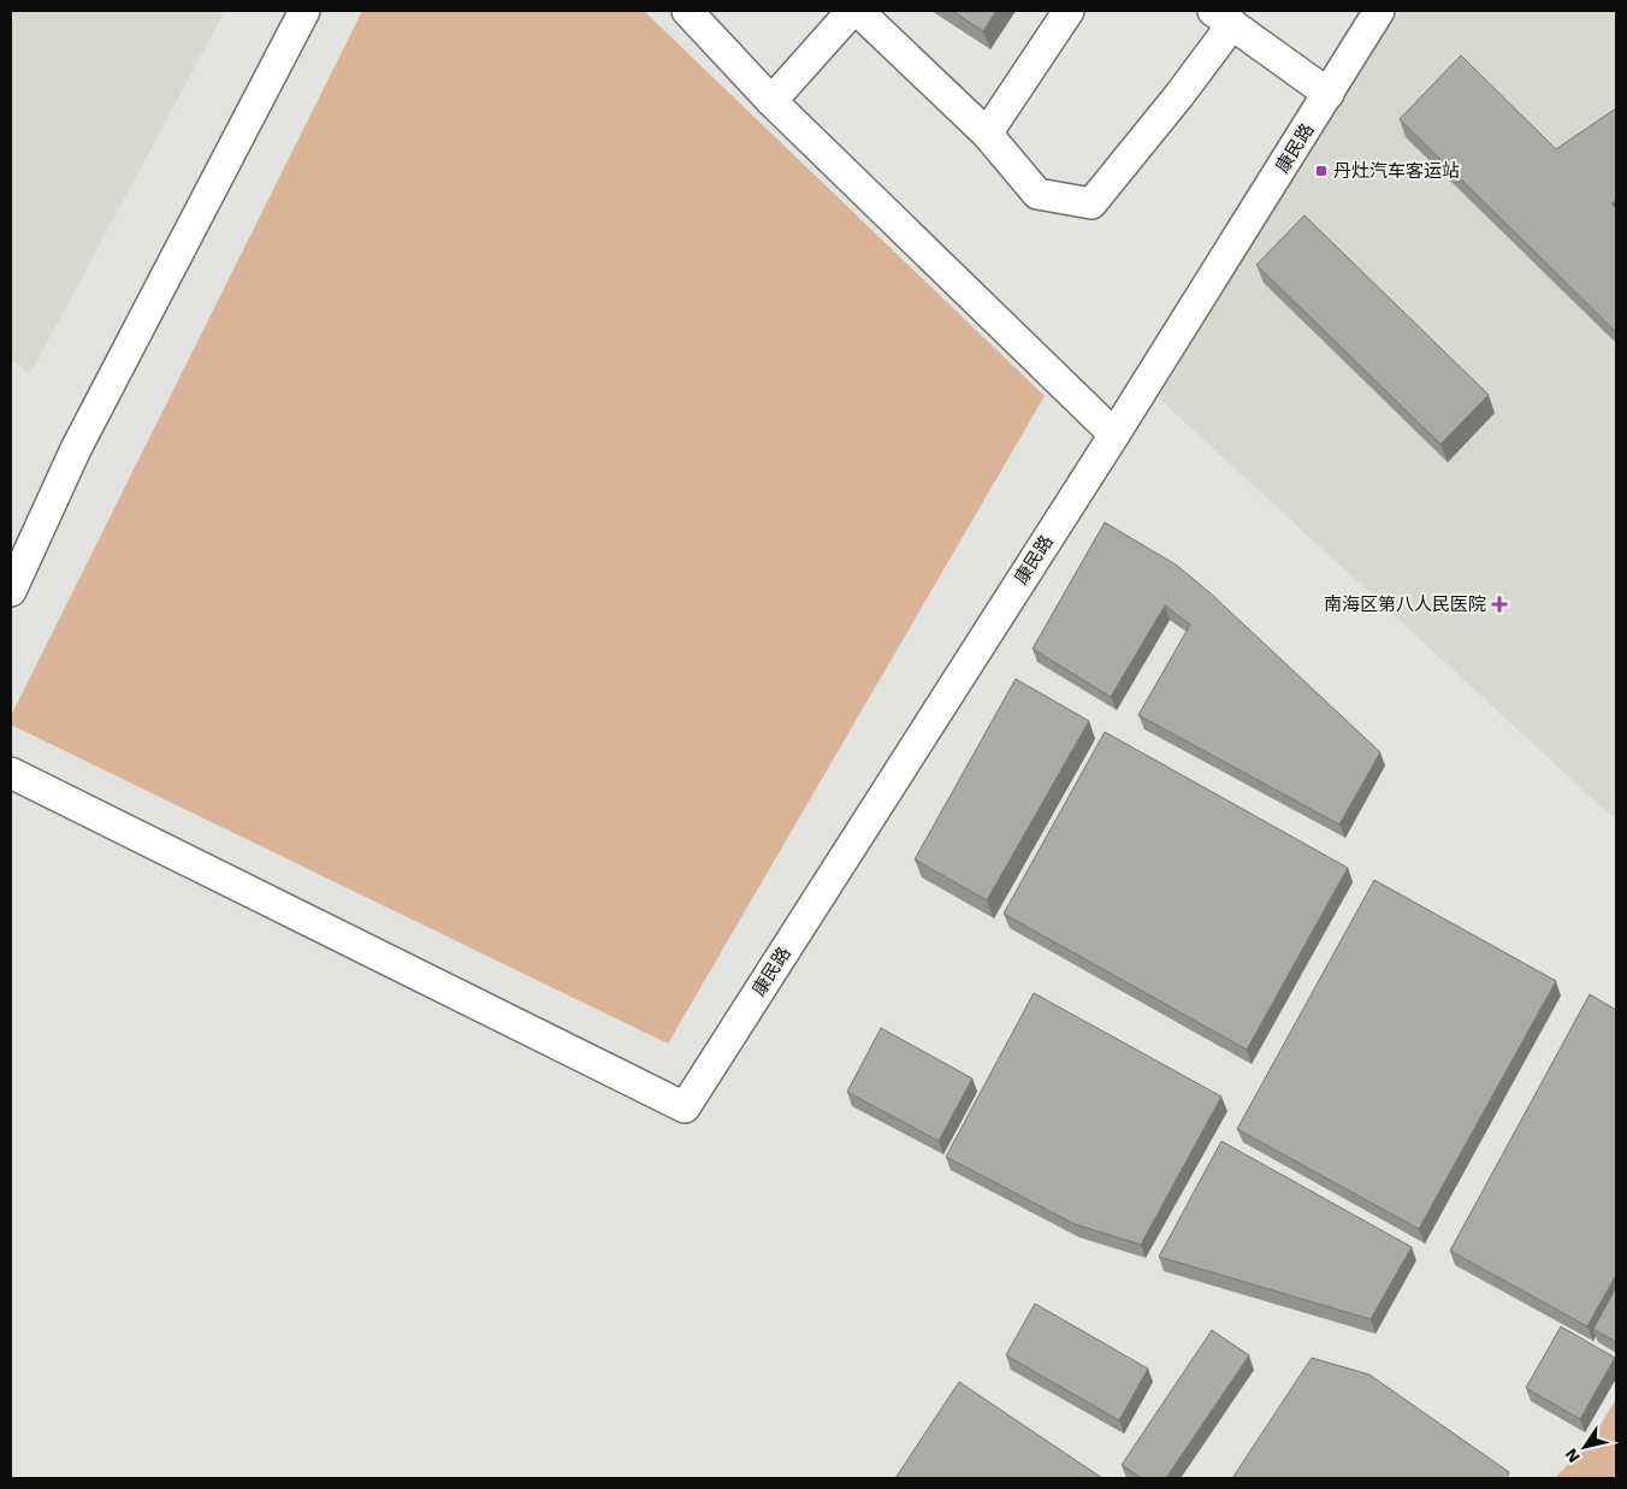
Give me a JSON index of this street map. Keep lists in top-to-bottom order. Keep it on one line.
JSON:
{"streets":{"street":["康民路"]},"places":{"transit":["丹灶汽车客运站"],"health":["南海区第八人民医院"]},"north":"bottom left"}
